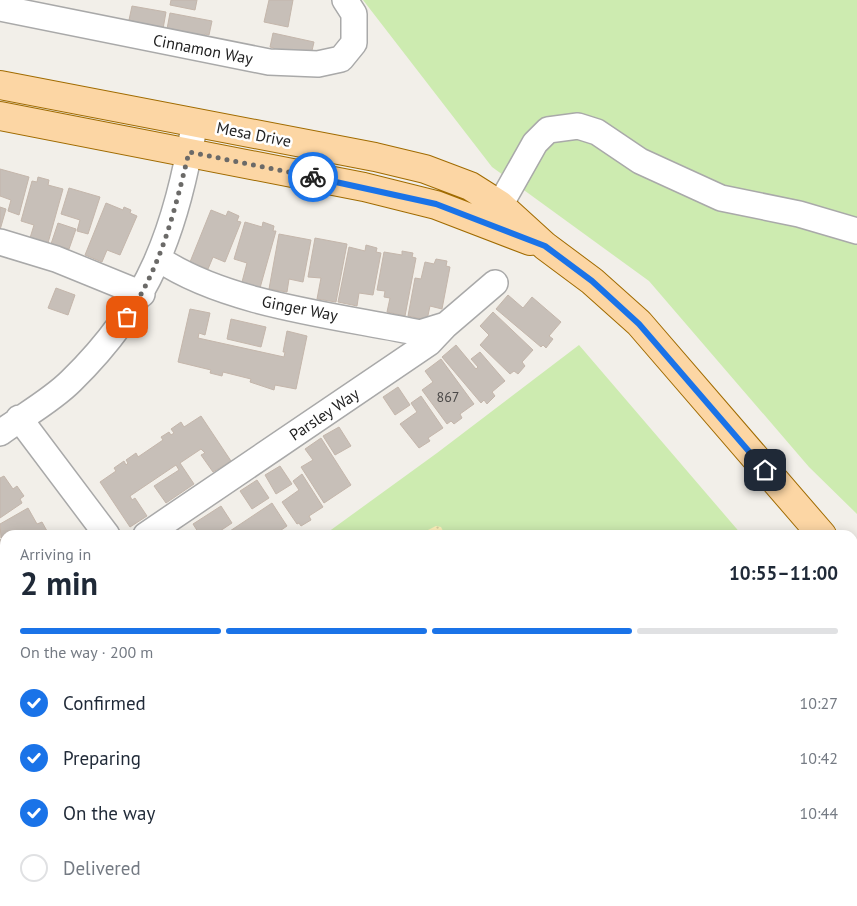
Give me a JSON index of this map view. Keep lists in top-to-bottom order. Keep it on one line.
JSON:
{"streets":{"main road":["Mesa Drive"],"street":["Cinnamon Way","Ginger Way","Parsley Way"]},"crossings":[["Ginger Way","Parsley Way"]],"house_numbers":["867"],"page":{"heading":["2 min","Arriving in","10:55–11:00"],"bar":"On the way · 200 m","list":[["Confirmed","10:27"],["Preparing","10:42"],["On the way","10:44"],"Delivered"]}}
